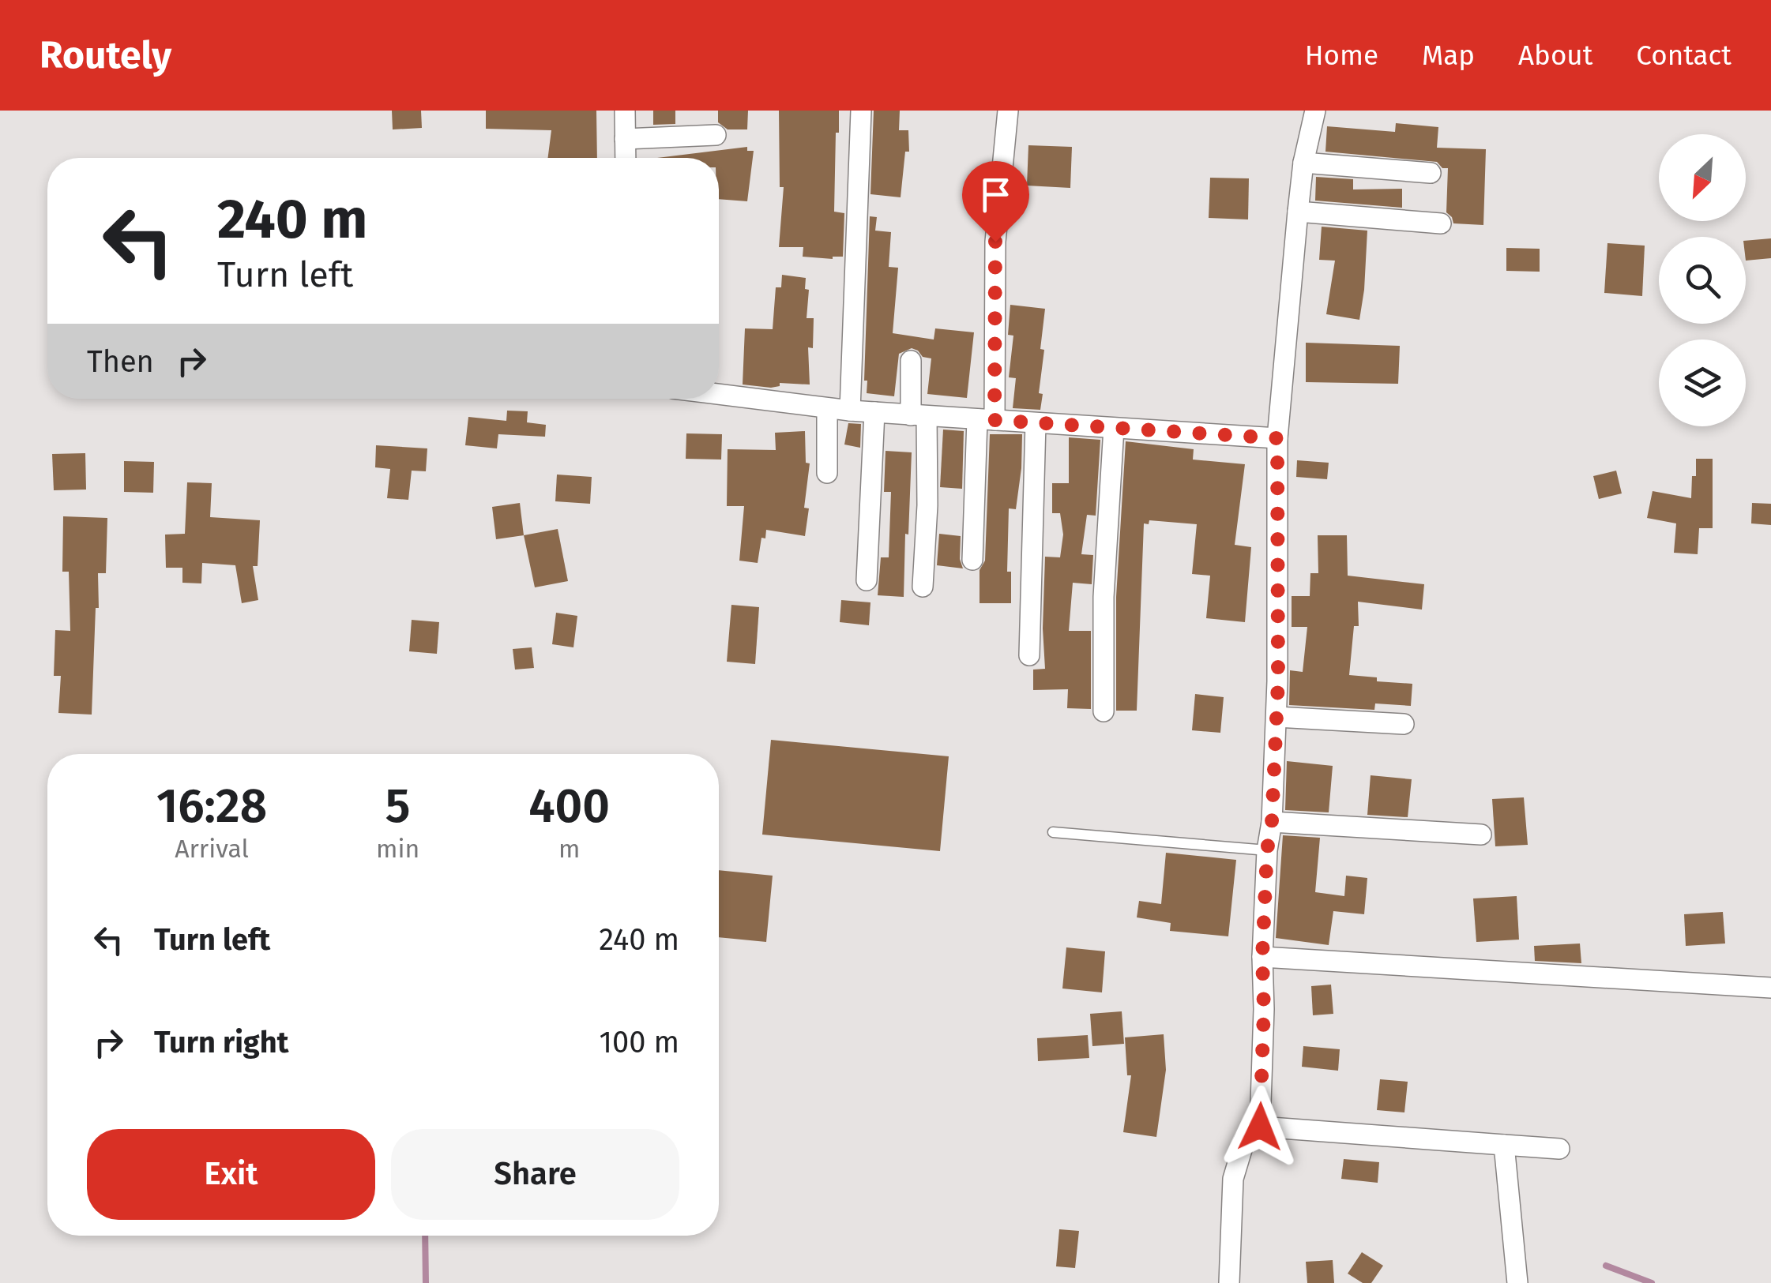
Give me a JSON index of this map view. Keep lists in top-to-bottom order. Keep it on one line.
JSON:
{"north":"bottom left","page":{"header":"Routely","nav":["Home","Map","About","Contact"],"turn":["240 m","Turn left"],"then":"Then","eta":["16:28","Arrival","5","min","400","m"],"list":[{"name":"Turn left","value":"240 m"},{"name":"Turn right","value":"100 m"}],"buttons":["Exit","Share"]}}
